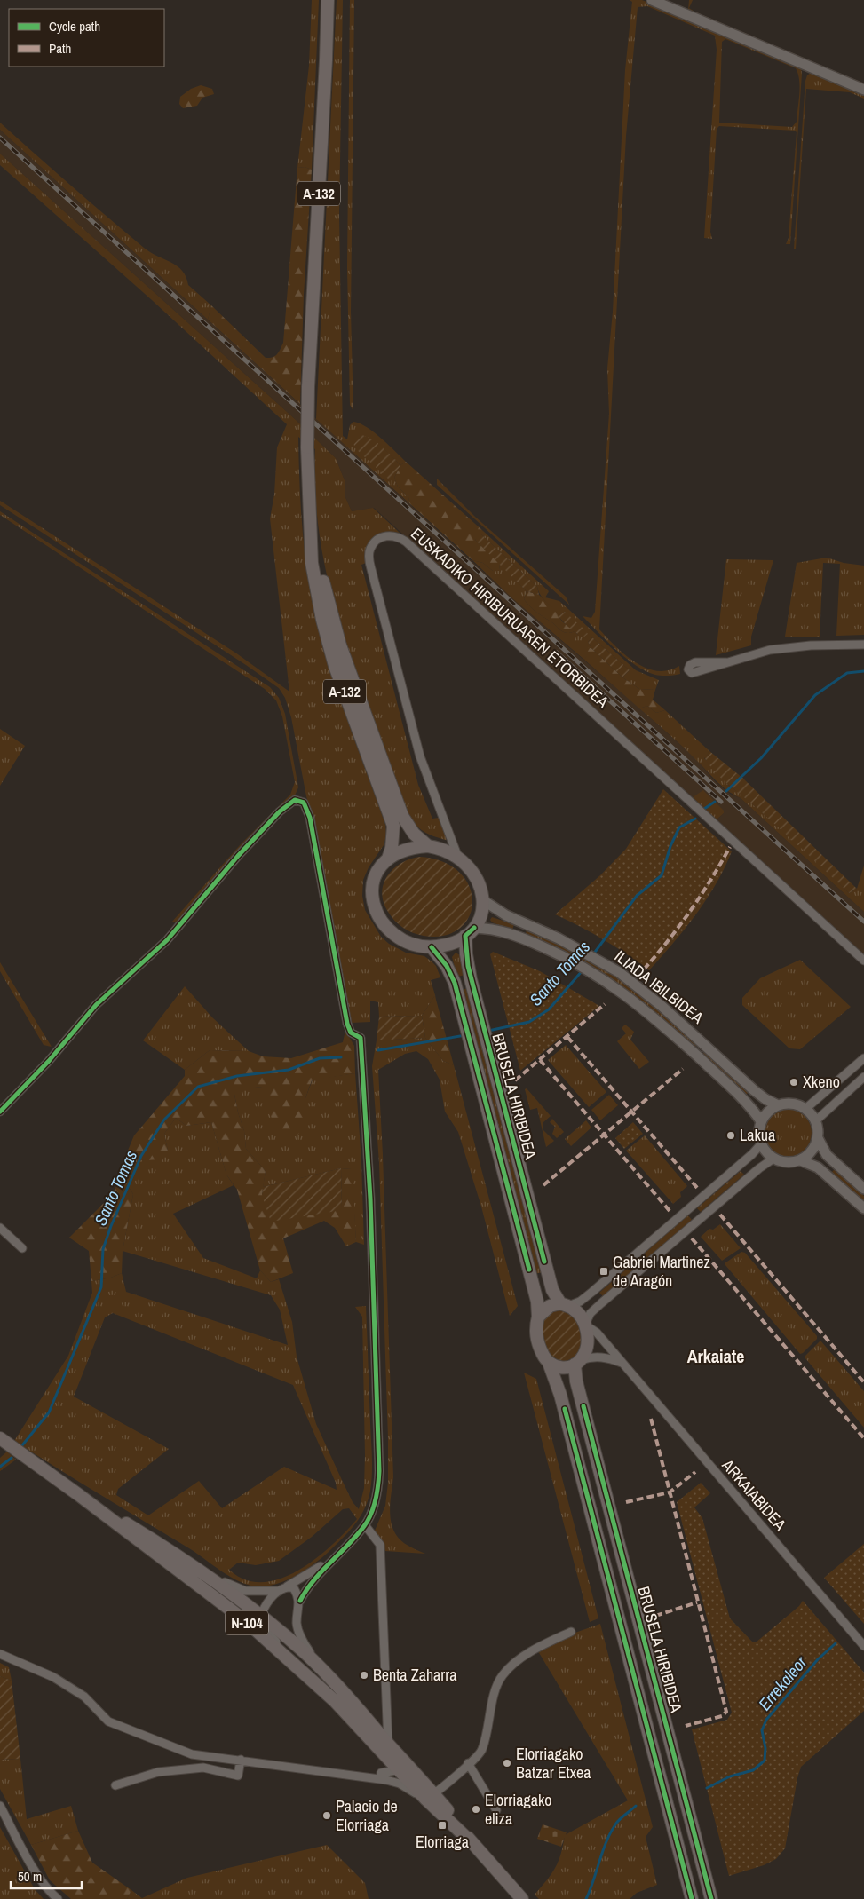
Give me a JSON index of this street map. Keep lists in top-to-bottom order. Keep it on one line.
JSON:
{"streets":{"main road":["A-132","BRUSELA HIRIBIDEA","N-104"],"street":["EUSKADIKO HIRIBURUAREN ETORBIDEA","ILIADA IBILBIDEA","ARKAIABIDEA"]},"crossings":[["A-132","EUSKADIKO HIRIBURUAREN ETORBIDEA"],["A-132","ILIADA IBILBIDEA"],["A-132","BRUSELA HIRIBIDEA"],["EUSKADIKO HIRIBURUAREN ETORBIDEA","ILIADA IBILBIDEA"],["EUSKADIKO HIRIBURUAREN ETORBIDEA","BRUSELA HIRIBIDEA"],["ILIADA IBILBIDEA","BRUSELA HIRIBIDEA"],["BRUSELA HIRIBIDEA","ARKAIABIDEA"]],"districts":["Arkaiate"],"water":["Santo Tomas","Errekaleor"],"places":{"other":["Xkeno","Lakua","Benta Zaharra","Elorriagako Batzar Etxea","Elorriagako eliza","Palacio de Elorriaga"],"transit":["Gabriel Martinez de Aragón","Elorriaga"]},"legend":["Cycle path","Path"],"scale_bar":"50 m"}
